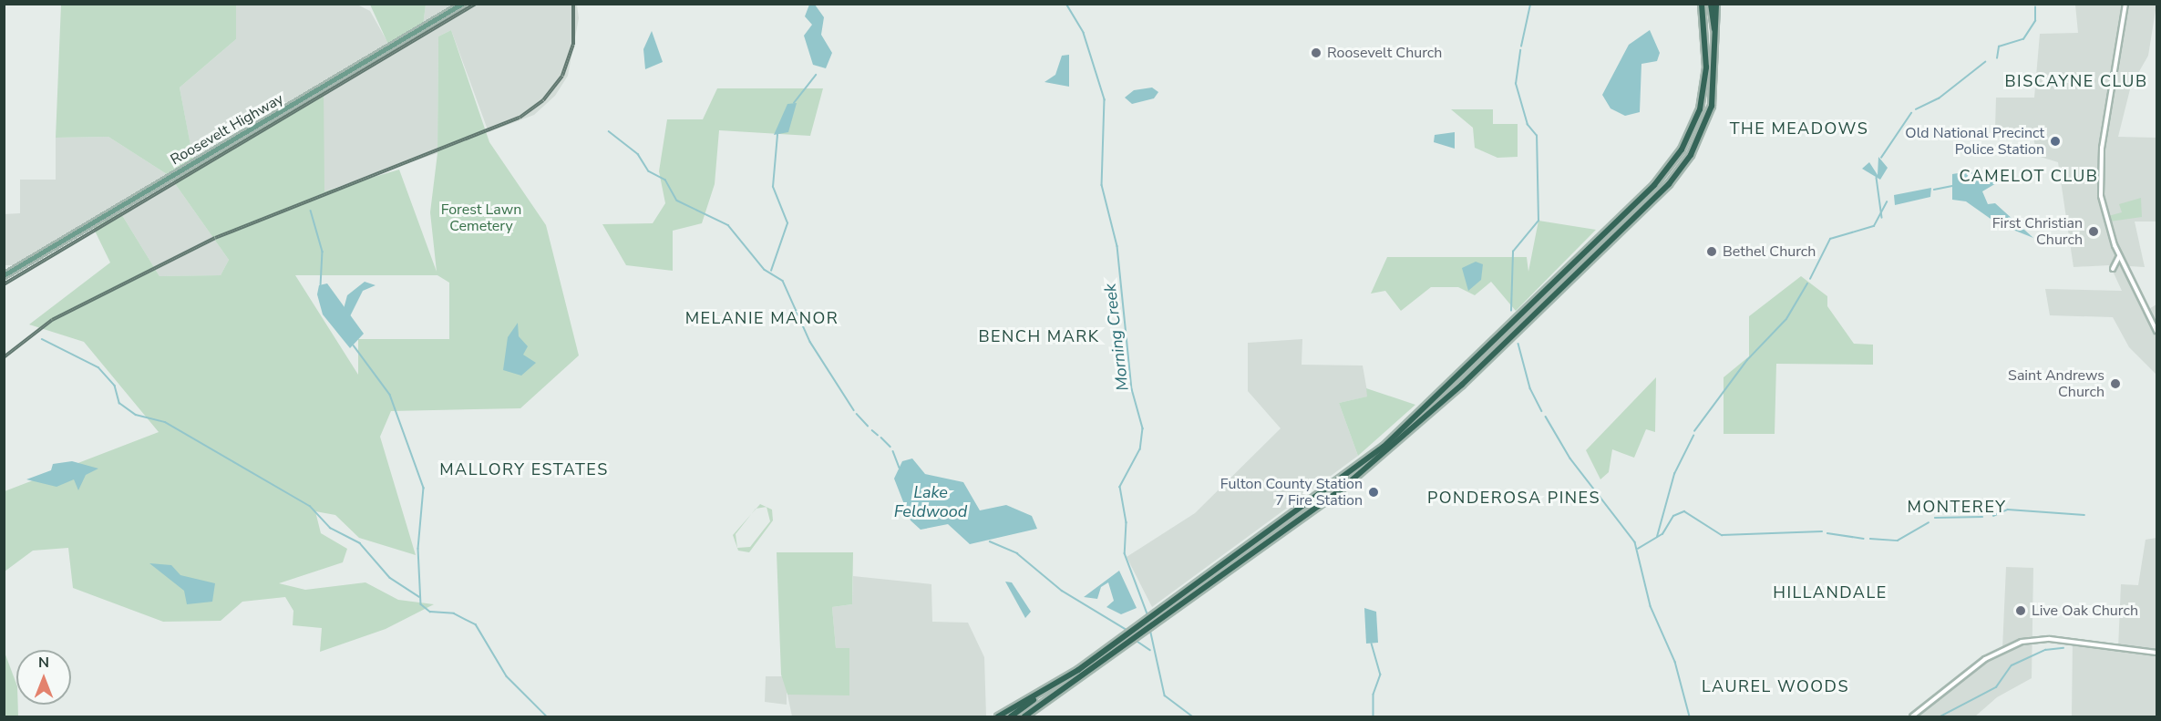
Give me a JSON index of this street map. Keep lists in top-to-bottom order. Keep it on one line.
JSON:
{"streets":{"main road":["Roosevelt Highway"]},"districts":["BISCAYNE CLUB","THE MEADOWS","CAMELOT CLUB","MELANIE MANOR","BENCH MARK","MALLORY ESTATES","PONDEROSA PINES","MONTEREY","HILLANDALE","LAUREL WOODS"],"water":["Morning Creek","Lake Feldwood"],"parks":["Forest Lawn Cemetery"],"places":["Roosevelt Church","Old National Precinct Police Station","First Christian Church","Bethel Church","Saint Andrews Church","Fulton County Station 7 Fire Station","Live Oak Church"],"north":"top"}
